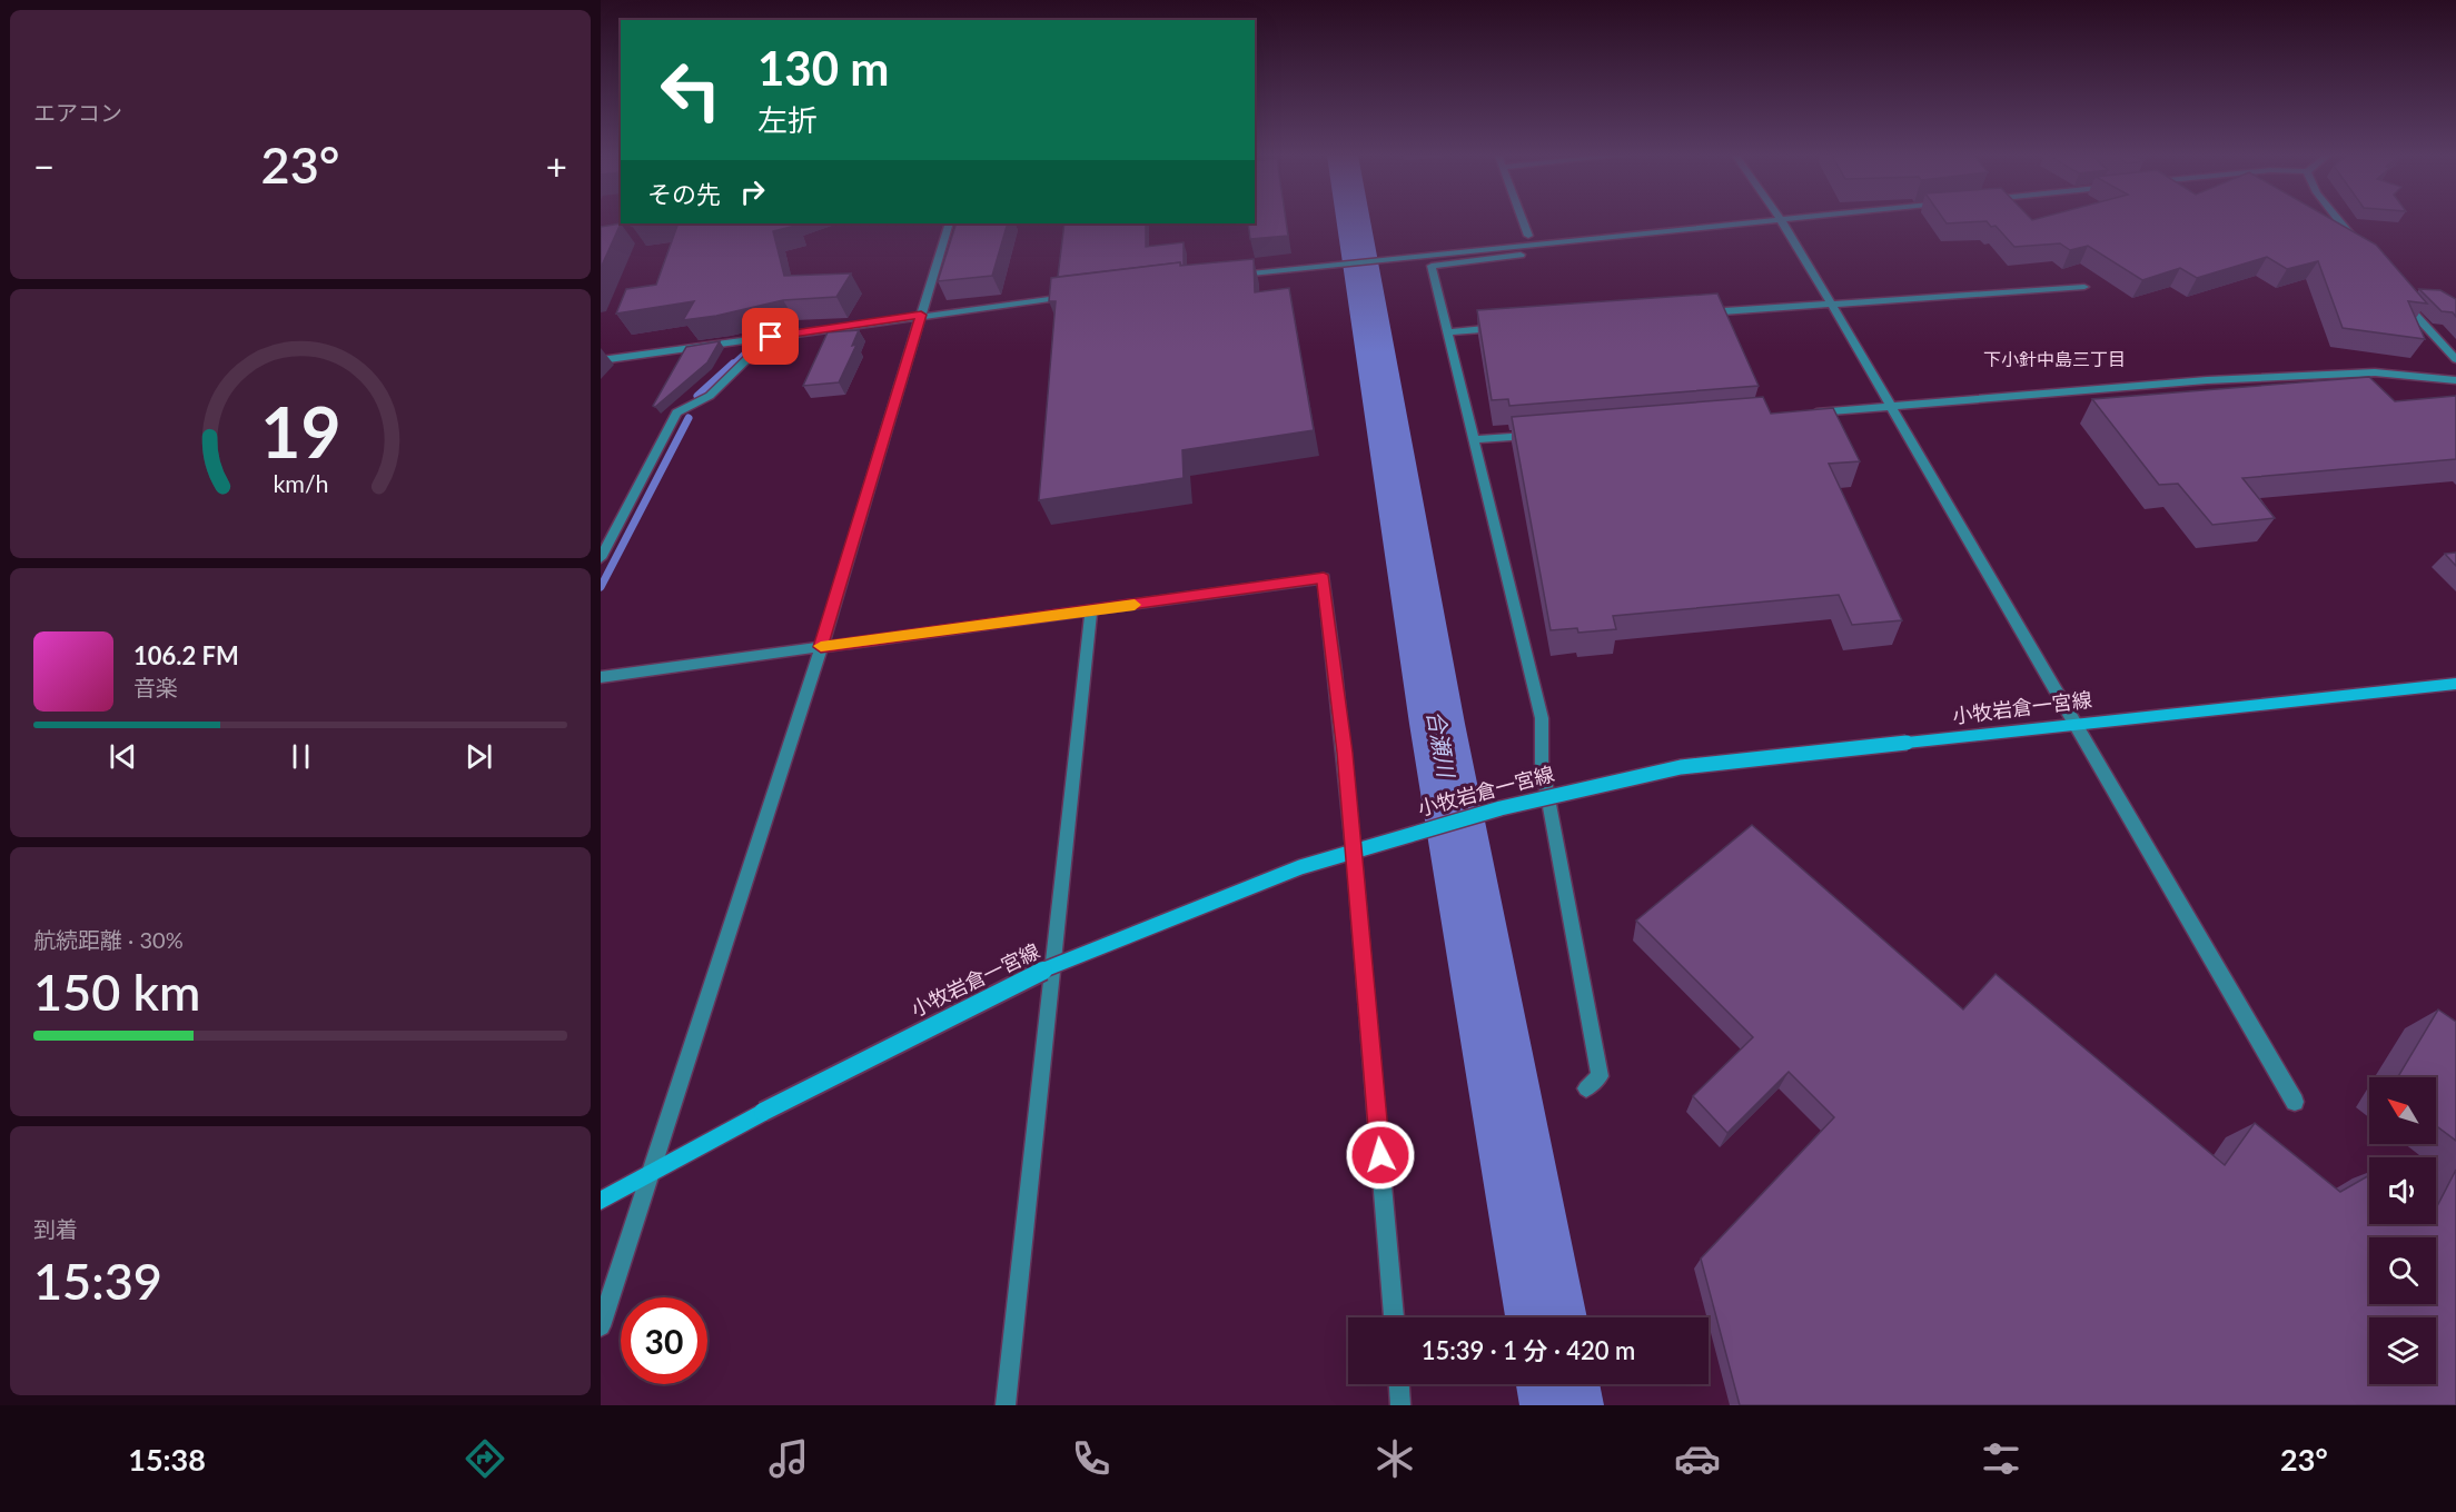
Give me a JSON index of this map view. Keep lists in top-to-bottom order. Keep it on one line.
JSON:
{"streets":{"main road":["小牧岩倉一宮線"]},"districts":["下小針中島三丁目"],"water":["合瀬川"],"north":"top left","page":{"tile":["エアコン",["航続距離 · 30%","150 km"],["到着","15:39"]],"turn":["130 m","左折"],"heat":["−","23°","+"],"then":"その先","song":["106.2 FM","音楽"],"limit":"30","trip":"15:39 · 1 分 · 420 m","tabs":["15:38","23°"],"gauge":["19","km/h"]}}
